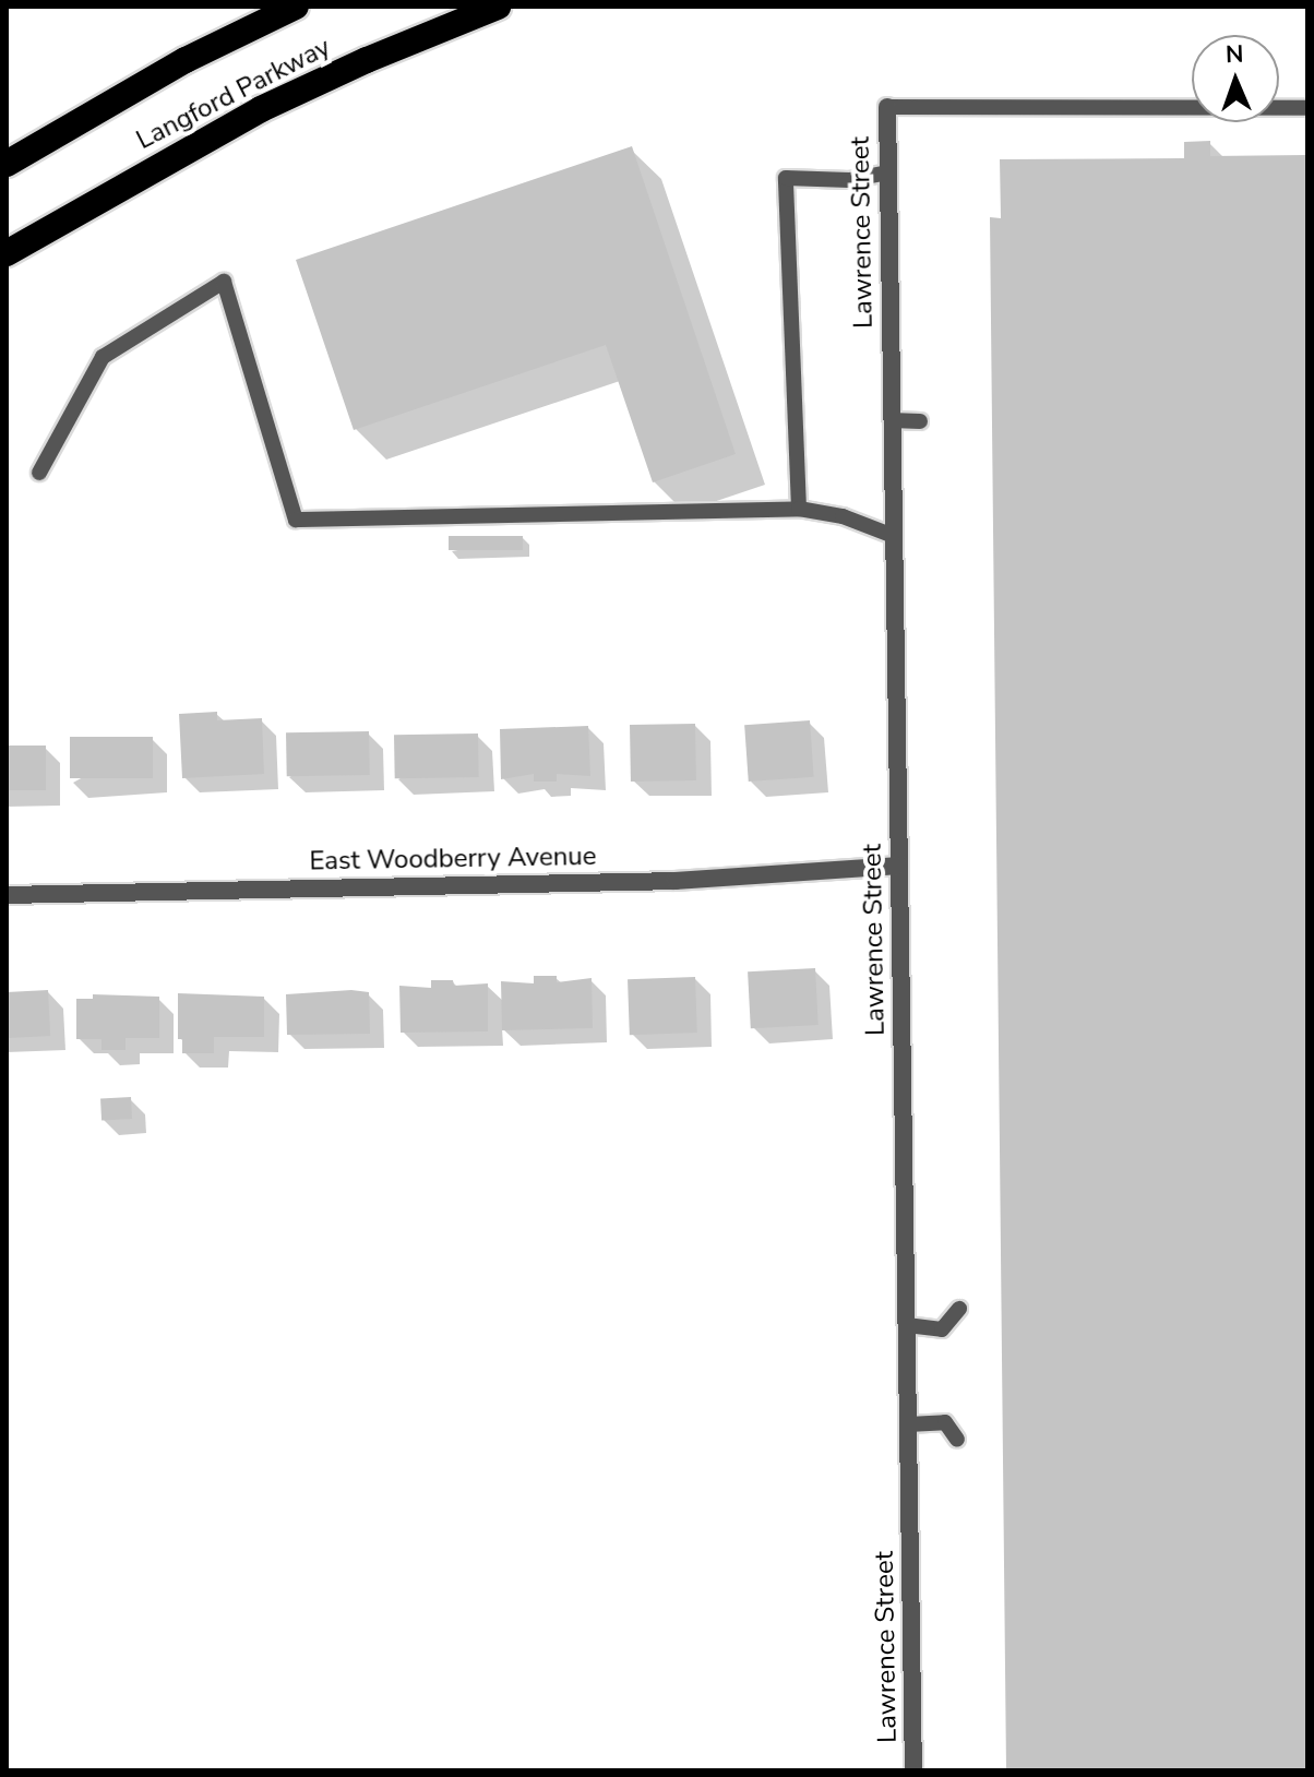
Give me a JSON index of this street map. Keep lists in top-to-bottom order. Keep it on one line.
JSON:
{"streets":{"highway":["Langford Parkway"],"street":["Lawrence Street","East Woodberry Avenue"]},"crossings":[["Lawrence Street","East Woodberry Avenue"]],"north":"top"}
